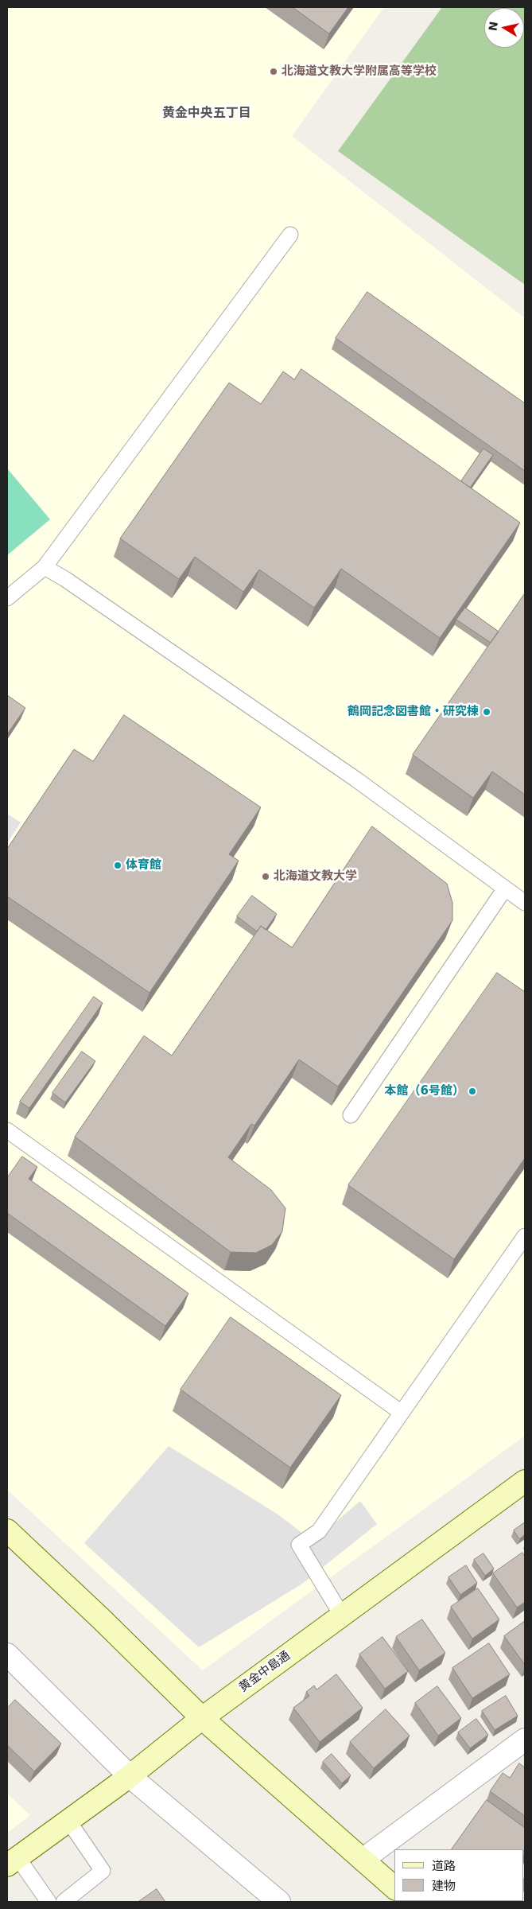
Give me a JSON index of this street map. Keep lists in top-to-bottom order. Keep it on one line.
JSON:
{"streets":{"street":["黄金中島通"]},"districts":["黄金中央五丁目"],"places":["北海道文教大学附属高等学校","鶴岡記念図書館・研究棟","体育館","北海道文教大学","本館（6号館）"],"legend":["道路","建物"],"north":"left"}
